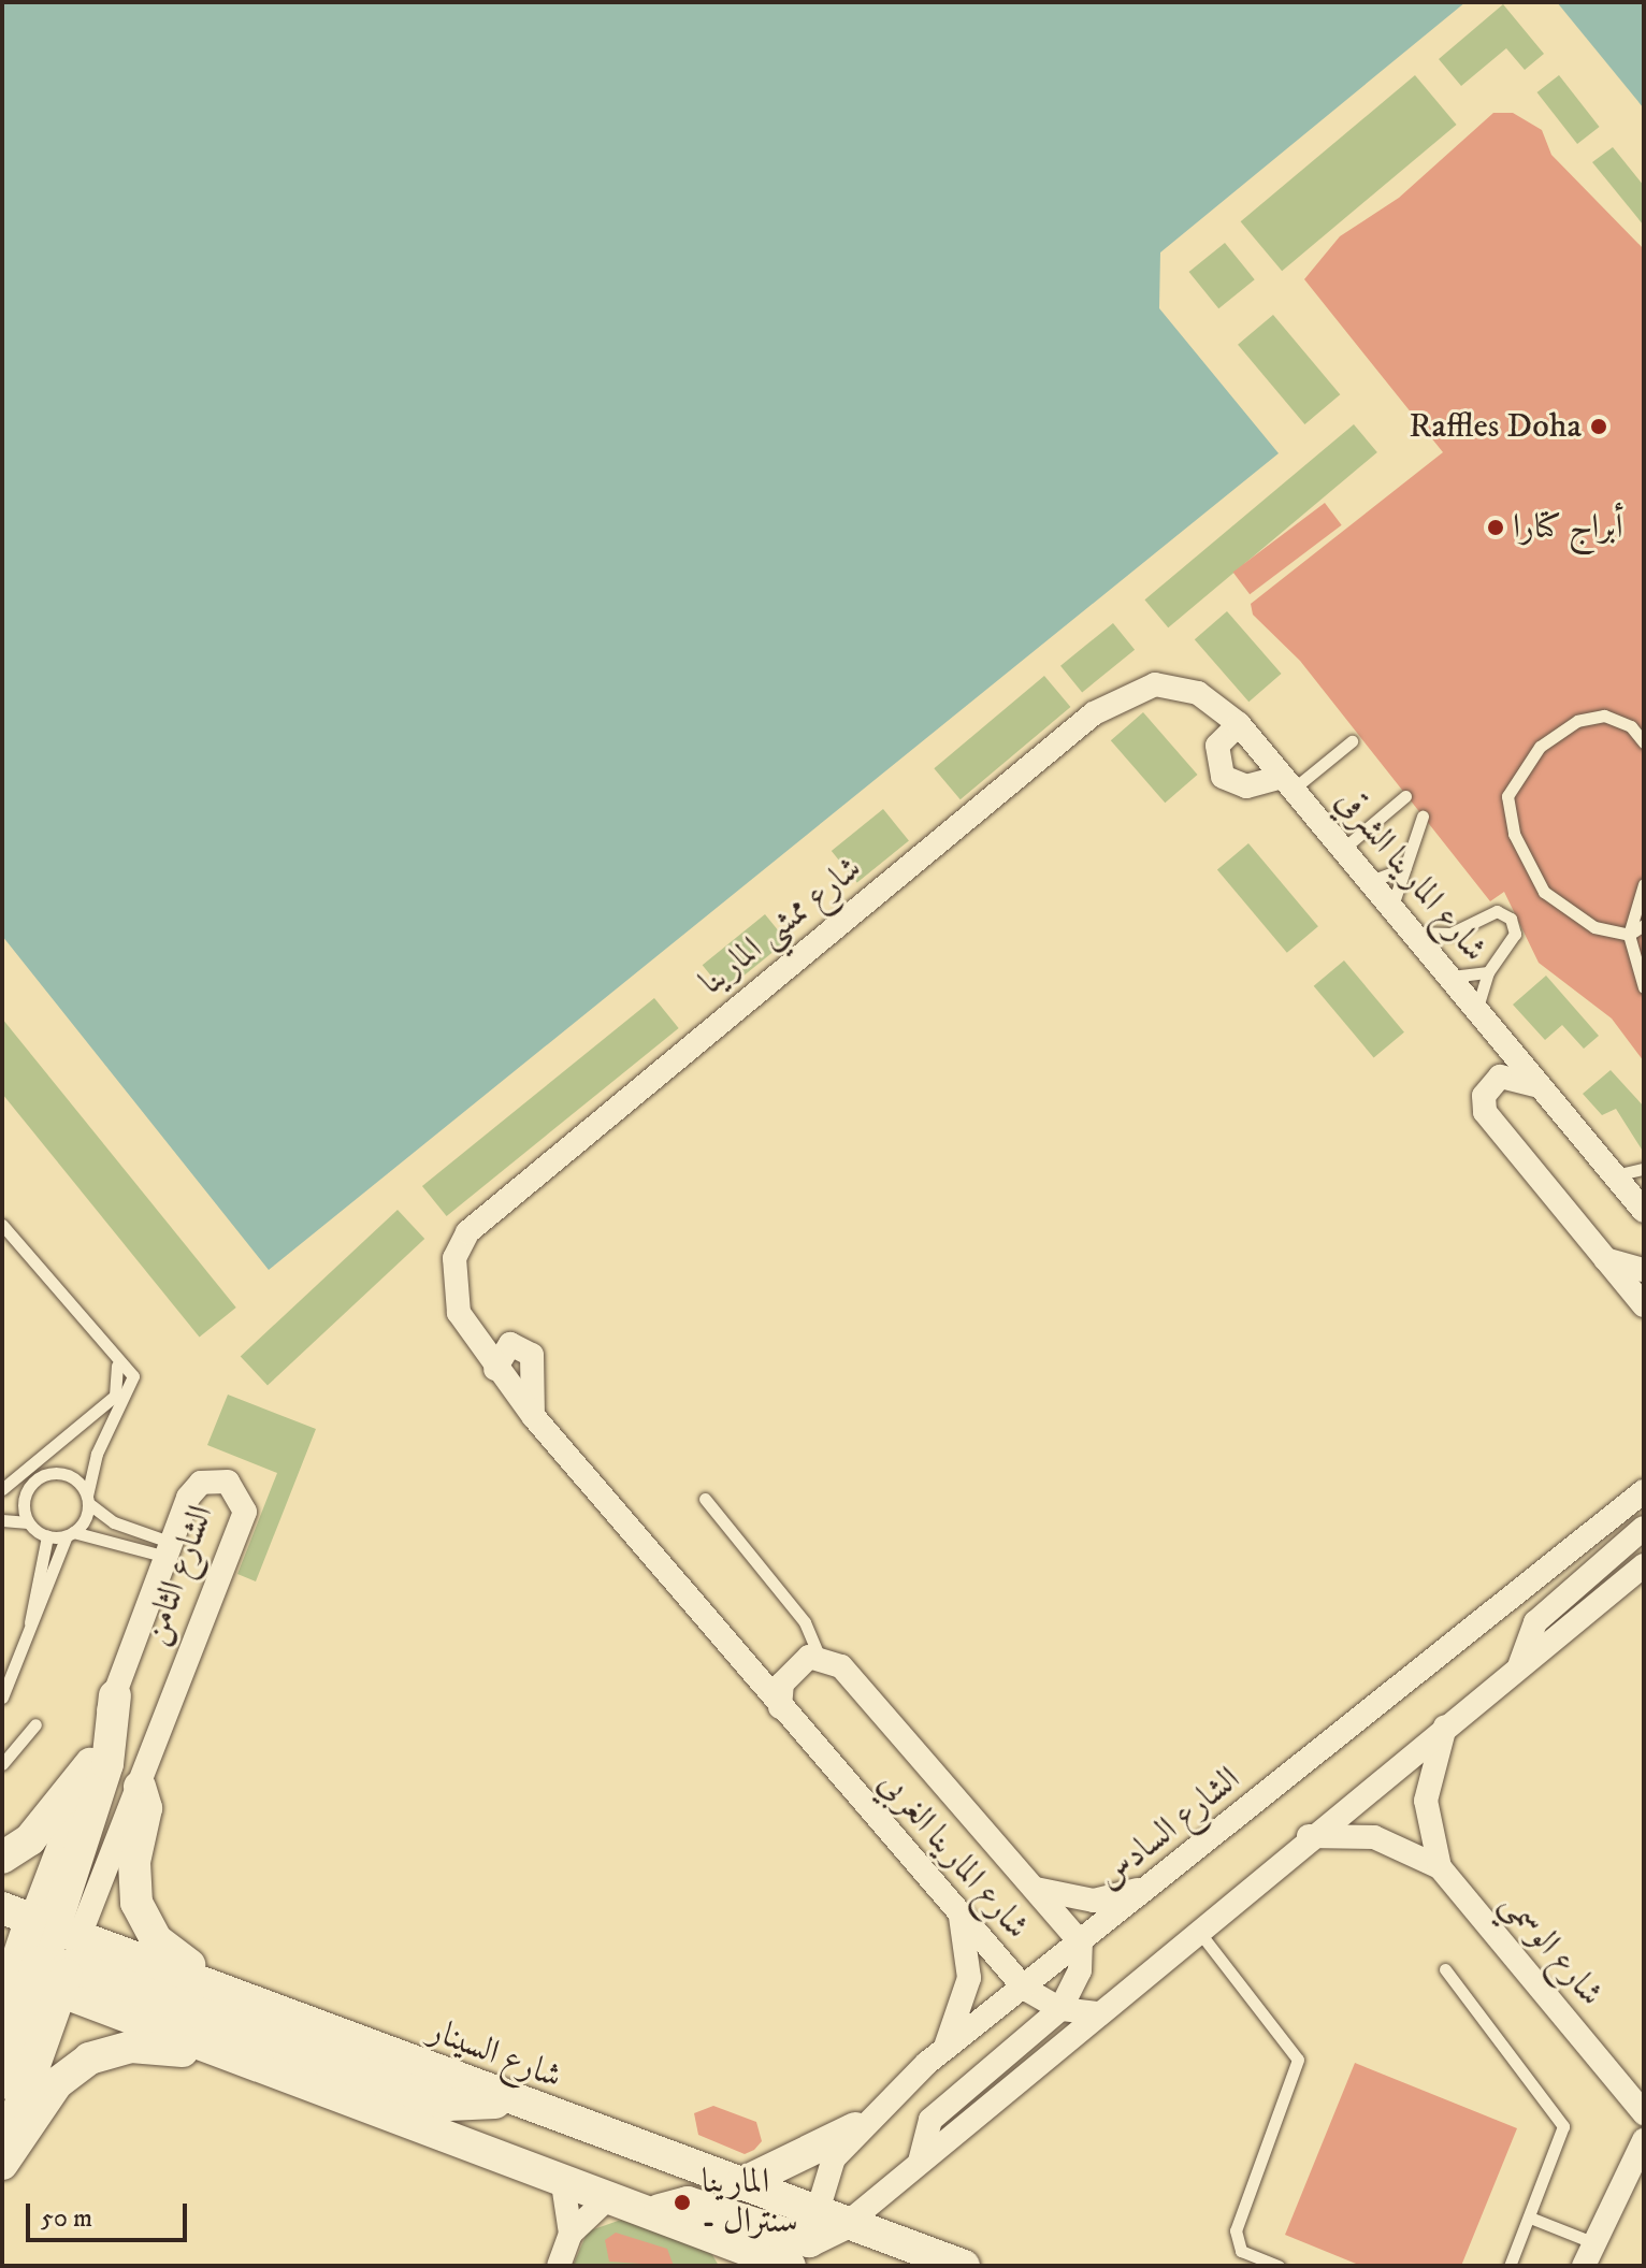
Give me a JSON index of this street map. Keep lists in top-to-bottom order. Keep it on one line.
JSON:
{"streets":{"street":["شارع المارينا الشرقي","شارع ممشي المارينا","الشارع الثامن","الشارع السادس","شارع المارينا الغربي","شارع الوسمي","شارع السينار"]},"crossings":[["شارع المارينا الشرقي","شارع ممشي المارينا"],["شارع ممشي المارينا","شارع المارينا الغربي"],["الشارع الثامن","شارع السينار"],["الشارع السادس","شارع المارينا الغربي"],["الشارع السادس","شارع السينار"]],"places":["Raffles Doha","أبراج كتارا","المارينا - سنترال"],"scale_bar":"50 m"}
